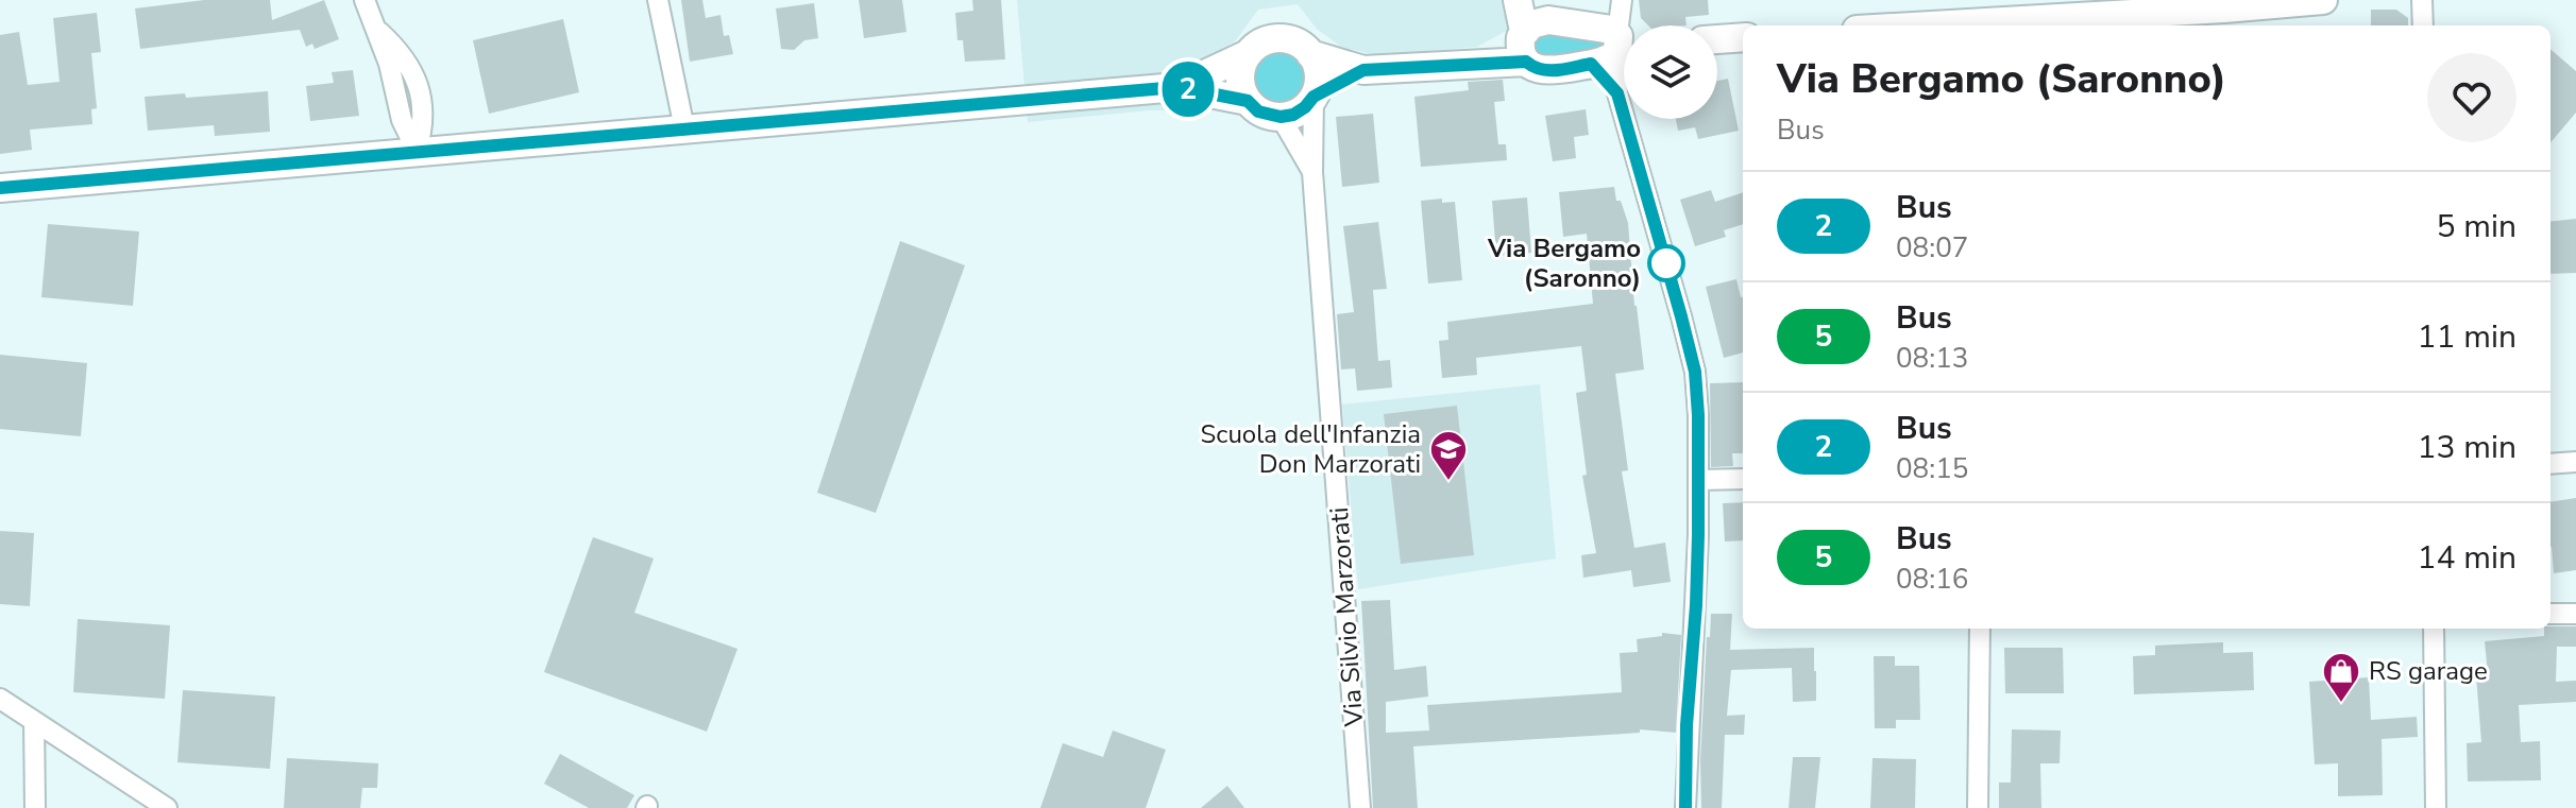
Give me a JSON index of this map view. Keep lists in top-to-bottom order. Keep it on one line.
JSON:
{"streets":{"street":["Via Silvio Marzorati"]},"places":{"other":["Via Bergamo (Saronno)"],"school or university":["Scuola dell'Infanzia Don Marzorati"],"shop":["RS garage"]},"lines":["bus line 2"],"page":{"on_map":"2","heading":["Via Bergamo (Saronno)","Bus"],"list":[{"mark":"2","name":"Bus","note":"08:07","value":"5 min"},{"mark":"5","name":"Bus","note":"08:13","value":"11 min"},{"mark":"2","name":"Bus","note":"08:15","value":"13 min"},{"mark":"5","name":"Bus","note":"08:16","value":"14 min"}]}}
